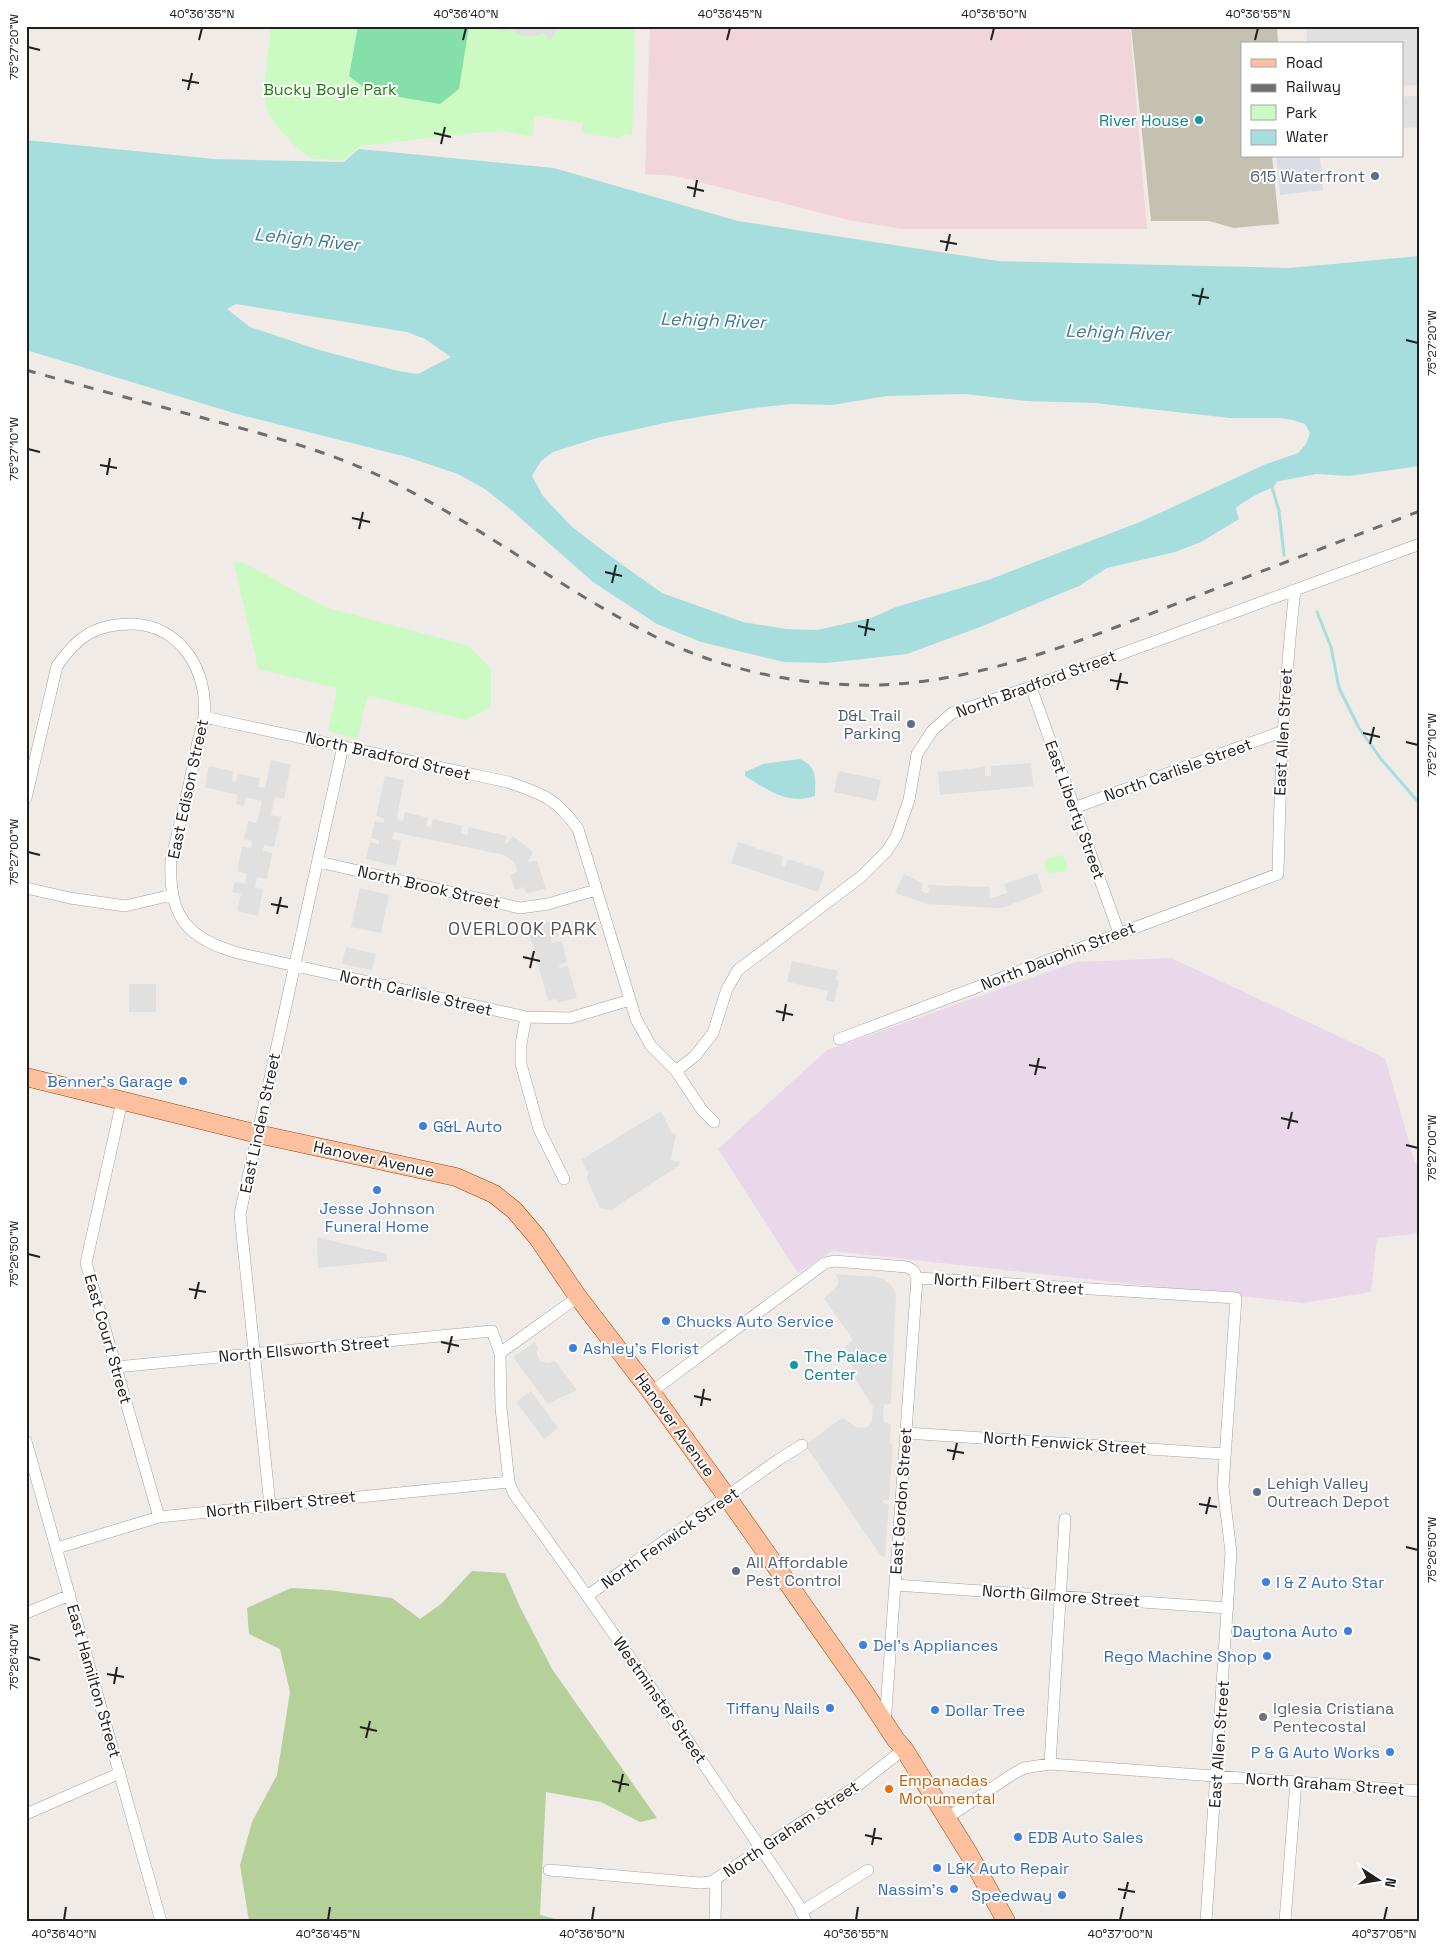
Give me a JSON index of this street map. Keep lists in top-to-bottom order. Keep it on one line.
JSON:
{"streets":{"main road":["Hanover Avenue"],"street":["North Bradford Street","East Allen Street","North Carlisle Street","East Edison Street","East Liberty Street","North Brook Street","North Dauphin Street","East Linden Street","North Filbert Street","East Court Street","North Ellsworth Street","North Fenwick Street","East Gordon Street","North Gilmore Street","East Hamilton Street","Westminster Street","North Graham Street"]},"crossings":[["North Bradford Street","East Allen Street"],["North Bradford Street","East Edison Street"],["North Bradford Street","East Liberty Street"],["North Bradford Street","North Brook Street"],["North Bradford Street","East Linden Street"],["East Allen Street","North Carlisle Street"],["East Allen Street","North Dauphin Street"],["East Allen Street","North Filbert Street"],["East Allen Street","North Fenwick Street"],["East Allen Street","North Gilmore Street"],["East Allen Street","North Graham Street"],["North Carlisle Street","East Edison Street"],["North Carlisle Street","East Liberty Street"],["North Carlisle Street","East Linden Street"],["East Liberty Street","North Dauphin Street"],["North Brook Street","East Linden Street"],["East Linden Street","Hanover Avenue"],["East Linden Street","North Filbert Street"],["East Linden Street","North Ellsworth Street"],["Hanover Avenue","North Filbert Street"],["Hanover Avenue","East Court Street"],["Hanover Avenue","North Fenwick Street"],["Hanover Avenue","East Gordon Street"],["Hanover Avenue","North Graham Street"],["North Filbert Street","East Court Street"],["North Filbert Street","East Gordon Street"],["North Filbert Street","East Hamilton Street"],["North Filbert Street","Westminster Street"],["East Court Street","North Ellsworth Street"],["North Fenwick Street","East Gordon Street"],["North Fenwick Street","Westminster Street"],["East Gordon Street","North Gilmore Street"],["Westminster Street","North Graham Street"]],"districts":["OVERLOOK PARK"],"water":["Lehigh River"],"parks":["Bucky Boyle Park"],"places":["River House","615 Waterfront","D&L Trail Parking","Benner's Garage","G&L Auto","Jesse Johnson Funeral Home","Chucks Auto Service","Ashley's Florist","The Palace Center","Lehigh Valley Outreach Depot","All Affordable Pest Control","I & Z Auto Star","Daytona Auto","Del's Appliances","Rego Machine Shop","Tiffany Nails","Dollar Tree","Iglesia Cristiana Pentecostal","P & G Auto Works","Empanadas Monumental","EDB Auto Sales","L&K Auto Repair","Nassim's","Speedway"],"legend":["Road","Railway","Park","Water"],"north":"right","coordinates":["40°36'35\"N","40°36'40\"N","40°36'45\"N","40°36'50\"N","40°36'55\"N","75°27'20\"W","75°27'10\"W","75°27'00\"W","75°26'50\"W","75°26'40\"W","40°37'00\"N","40°37'05\"N"]}
